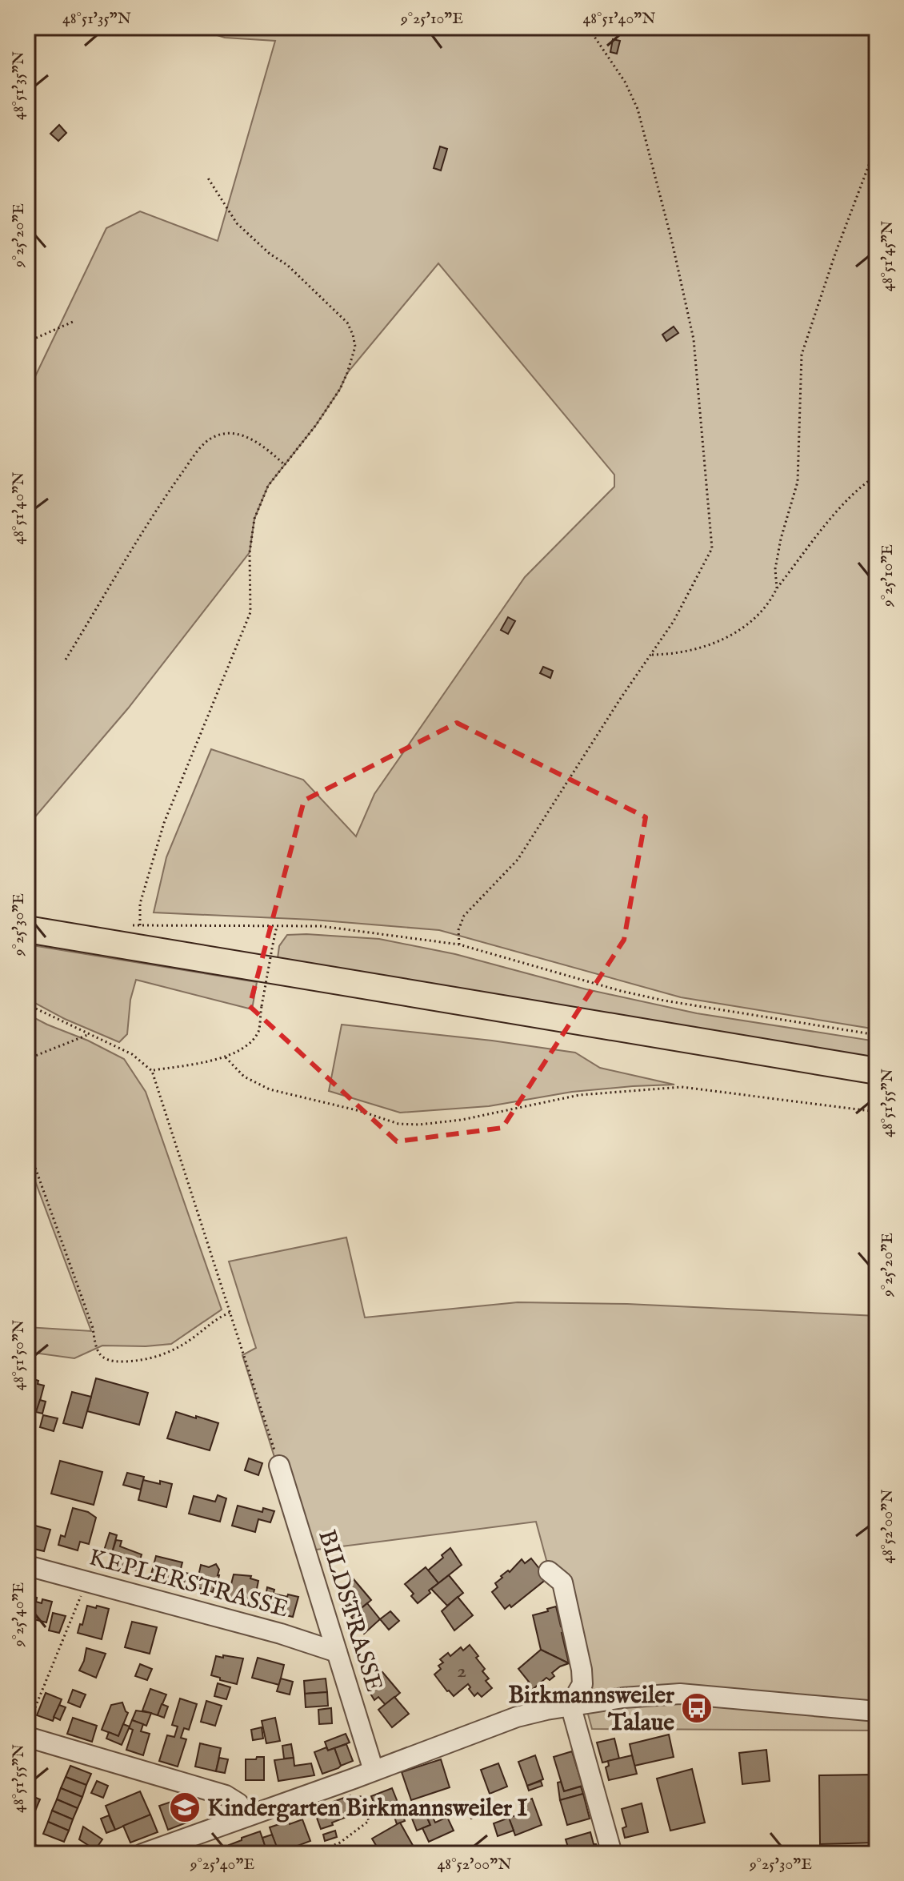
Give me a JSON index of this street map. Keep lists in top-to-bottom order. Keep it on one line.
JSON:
{"streets":{"street":["KEPLERSTRASSE","BILDSTRASSE"]},"crossings":[["KEPLERSTRASSE","BILDSTRASSE"]],"places":{"bus stop":["Birkmannsweiler Talaue"],"school or university":["Kindergarten Birkmannsweiler I"]},"house_numbers":["2"],"coordinates":["48°51'35\"N","9°25'10\"E","48°51'40\"N","9°25'20\"E","48°51'45\"N","9°25'30\"E","48°51'55\"N","48°51'50\"N","48°52'00\"N","9°25'40\"E"]}
